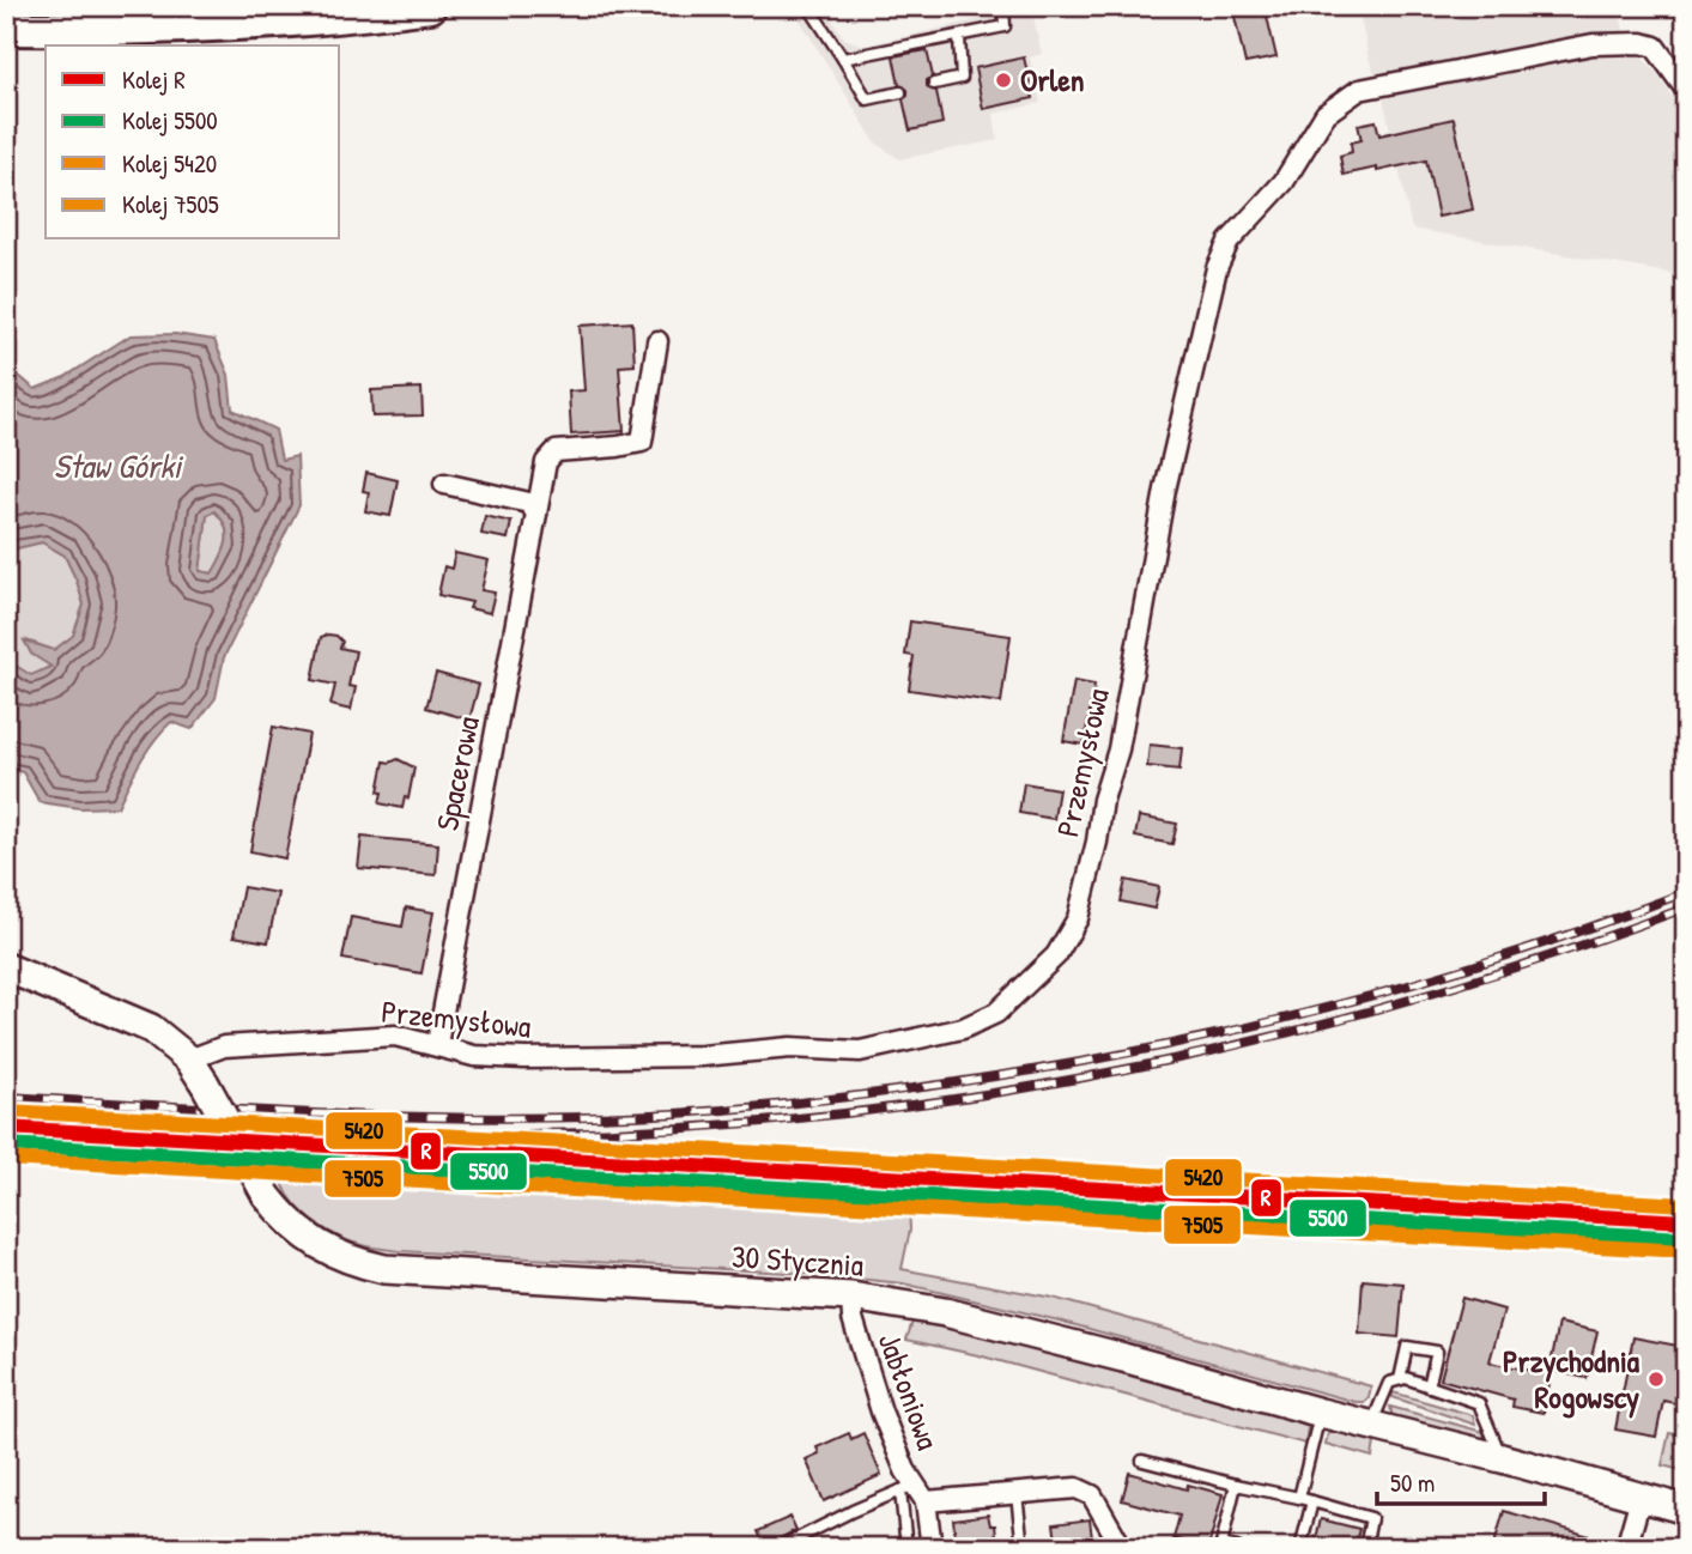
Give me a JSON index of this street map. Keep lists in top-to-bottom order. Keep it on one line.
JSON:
{"streets":{"street":["Przemysłowa","Spacerowa","30 Stycznia","Jabłoniowa"]},"crossings":[["Przemysłowa","Spacerowa"],["Przemysłowa","30 Stycznia"],["30 Stycznia","Jabłoniowa"]],"water":["Staw Górki"],"places":["Orlen","Przychodnia Rogowscy"],"lines":["rail line 5420","rail line R","rail line 5500","rail line 7505"],"legend":["Kolej R","Kolej 5500","Kolej 5420","Kolej 7505"],"scale_bar":"50 m"}
